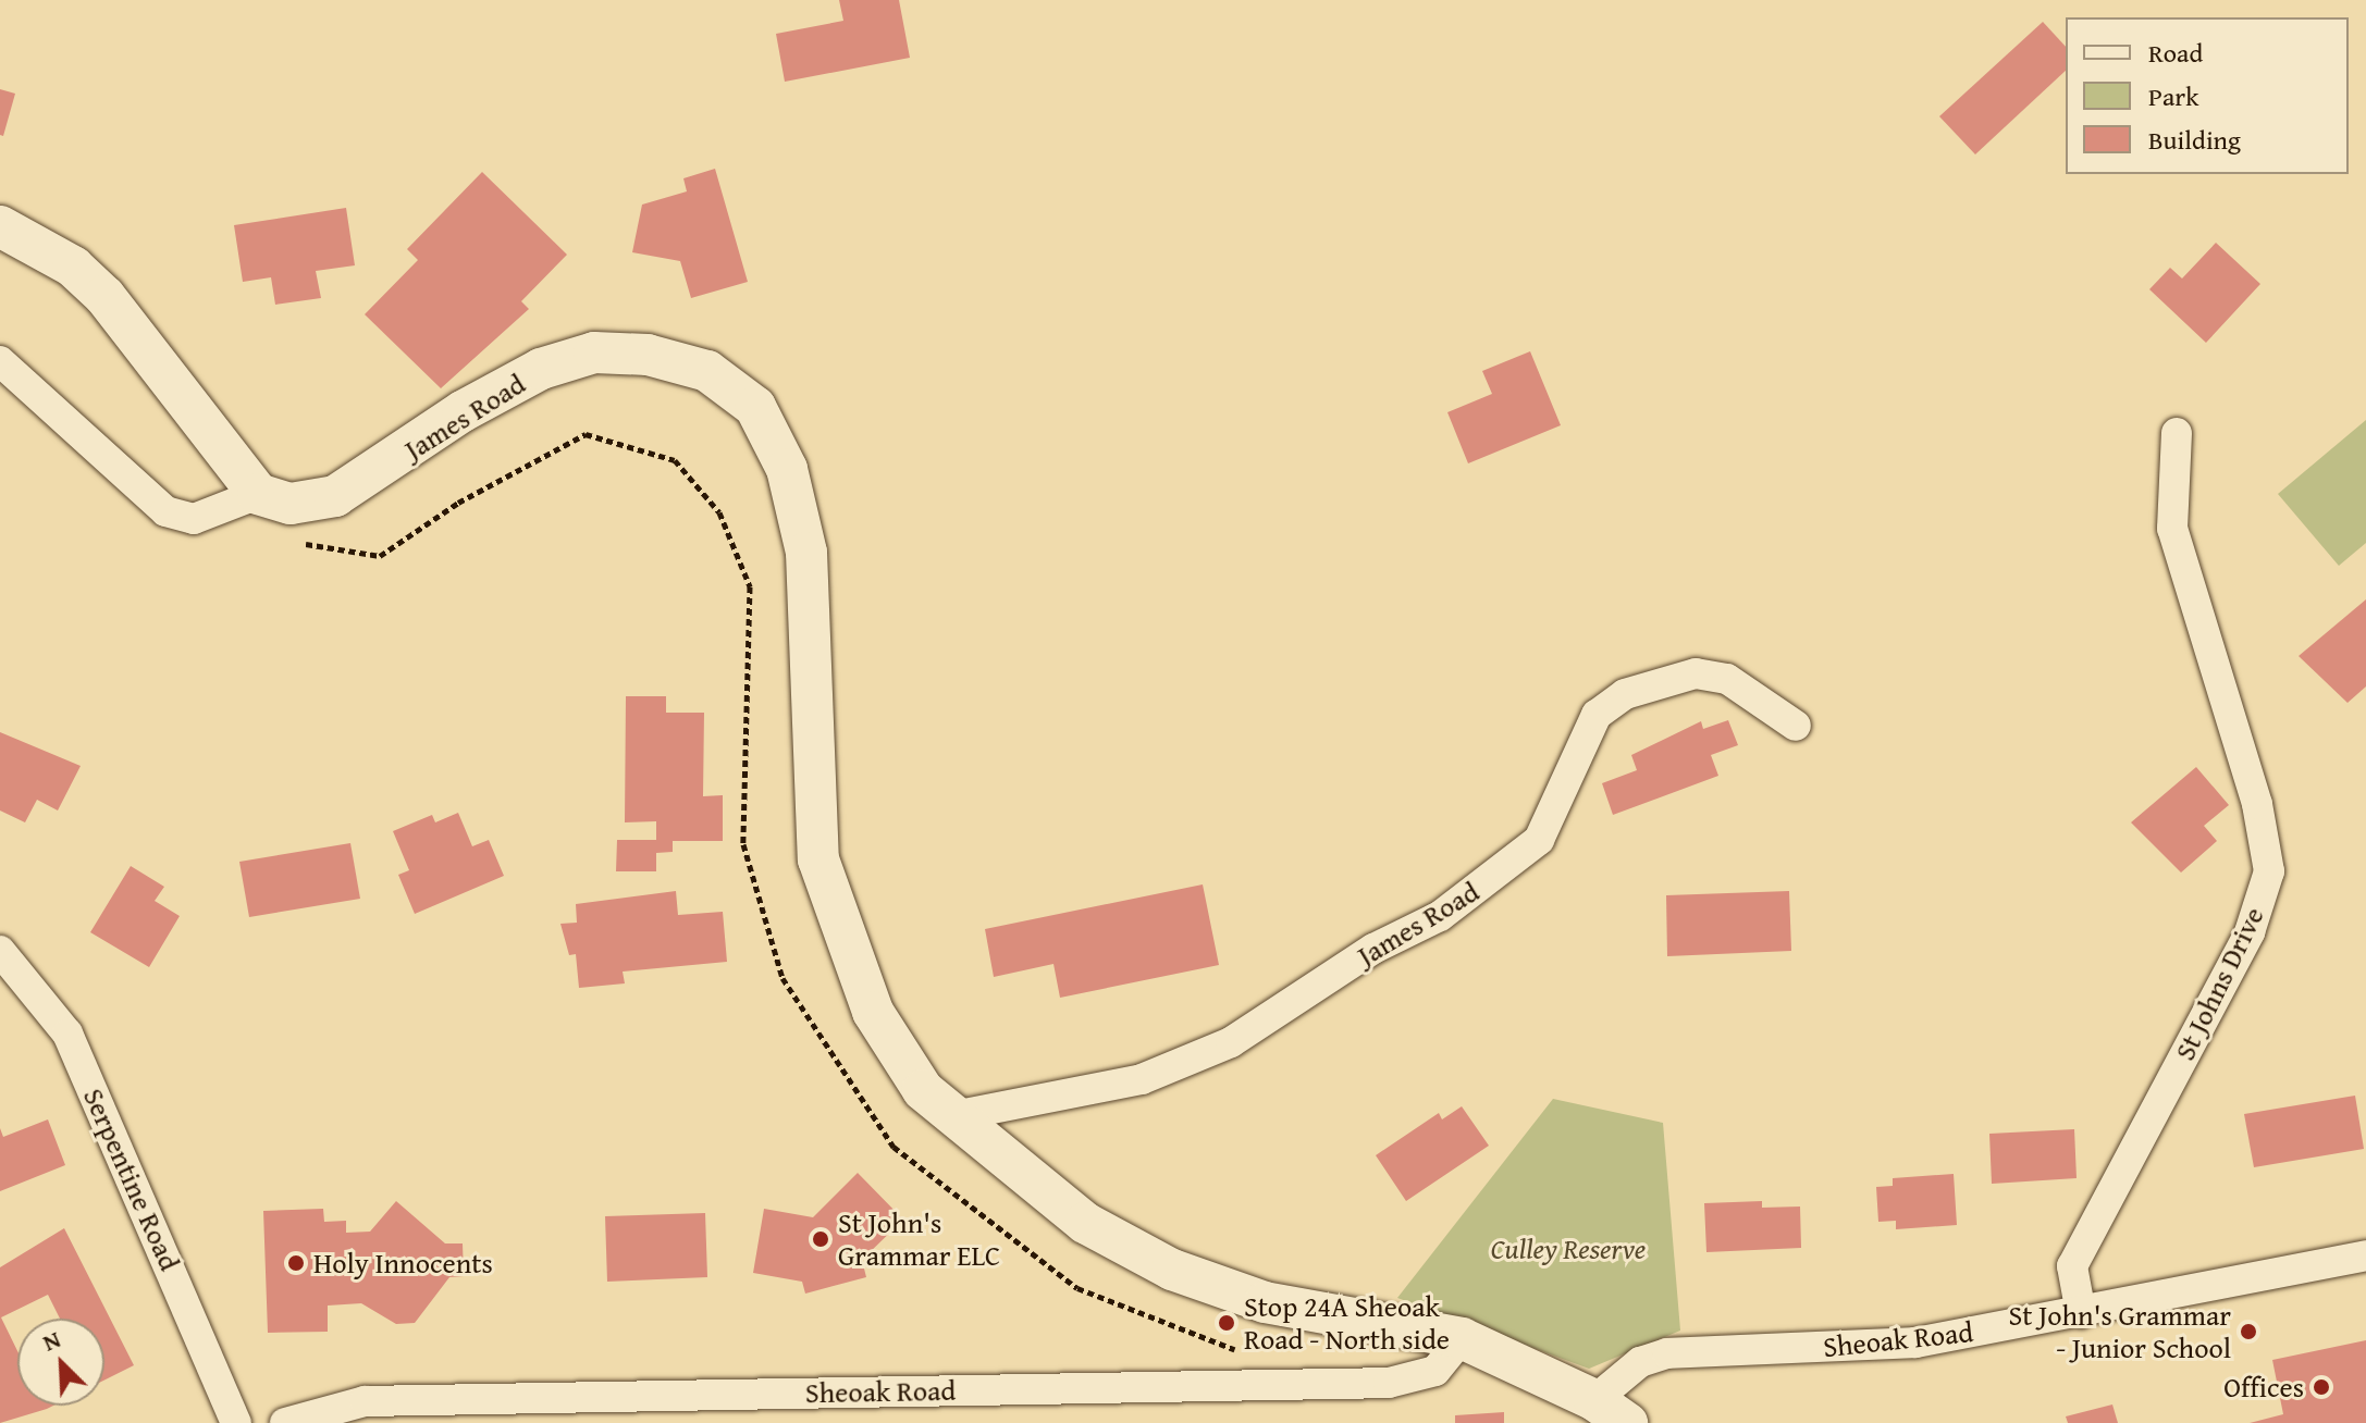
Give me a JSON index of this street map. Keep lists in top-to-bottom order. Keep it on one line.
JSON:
{"streets":{"main road":["James Road"],"street":["St Johns Drive","Serpentine Road","Sheoak Road"]},"crossings":[["James Road","Sheoak Road"],["St Johns Drive","Sheoak Road"]],"parks":["Culley Reserve"],"places":["St John's Grammar ELC","Holy Innocents","Stop 24A Sheoak Road - North side","St John's Grammar - Junior School","Offices"],"legend":["Road","Park","Building"],"north":"top left"}
